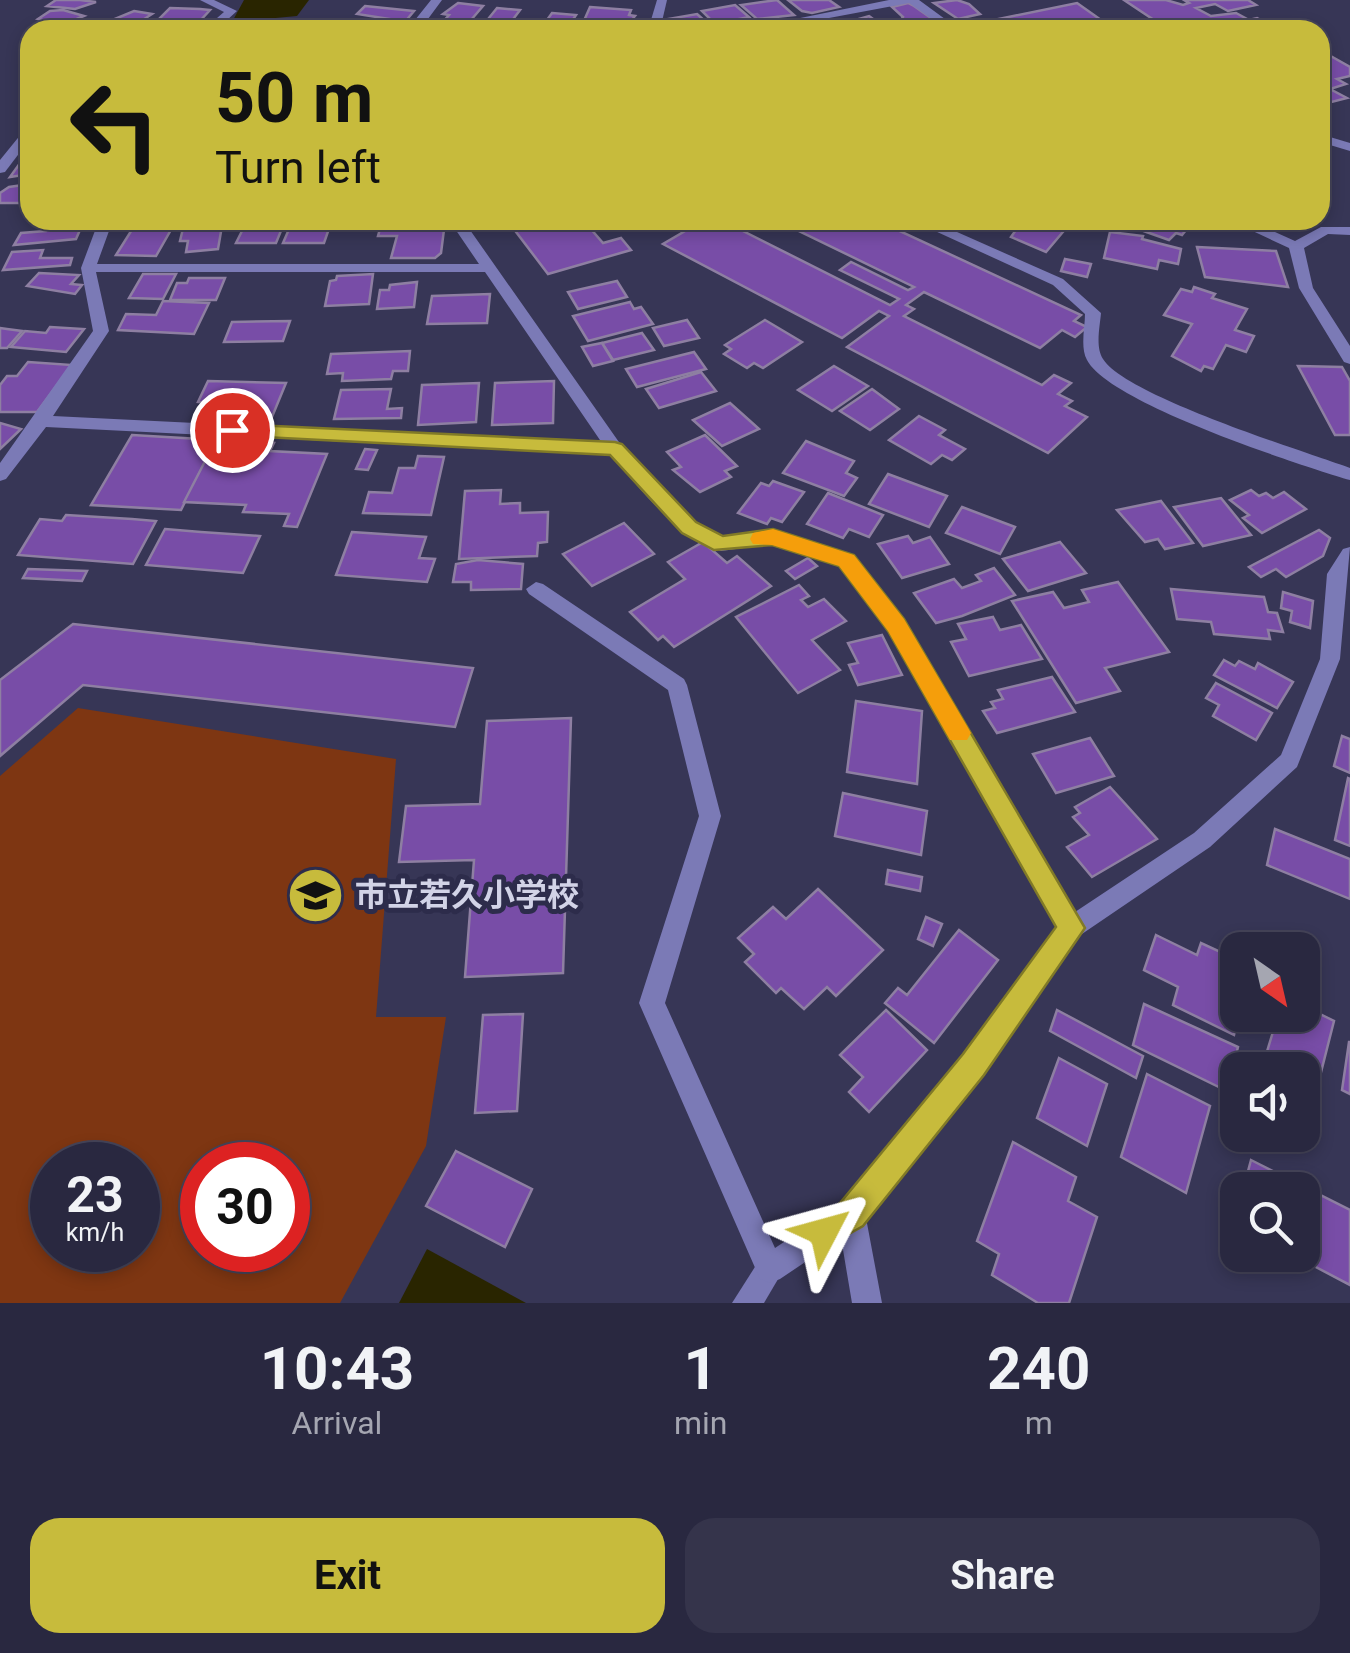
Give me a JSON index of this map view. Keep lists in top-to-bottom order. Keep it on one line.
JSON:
{"places":{"school or university":["市立若久小学校"]},"north":"bottom right","page":{"turn":["50 m","Turn left"],"speed":"23 km/h","limit":"30","eta":["10:43","Arrival","1","min","240","m"],"buttons":["Exit","Share"]}}
